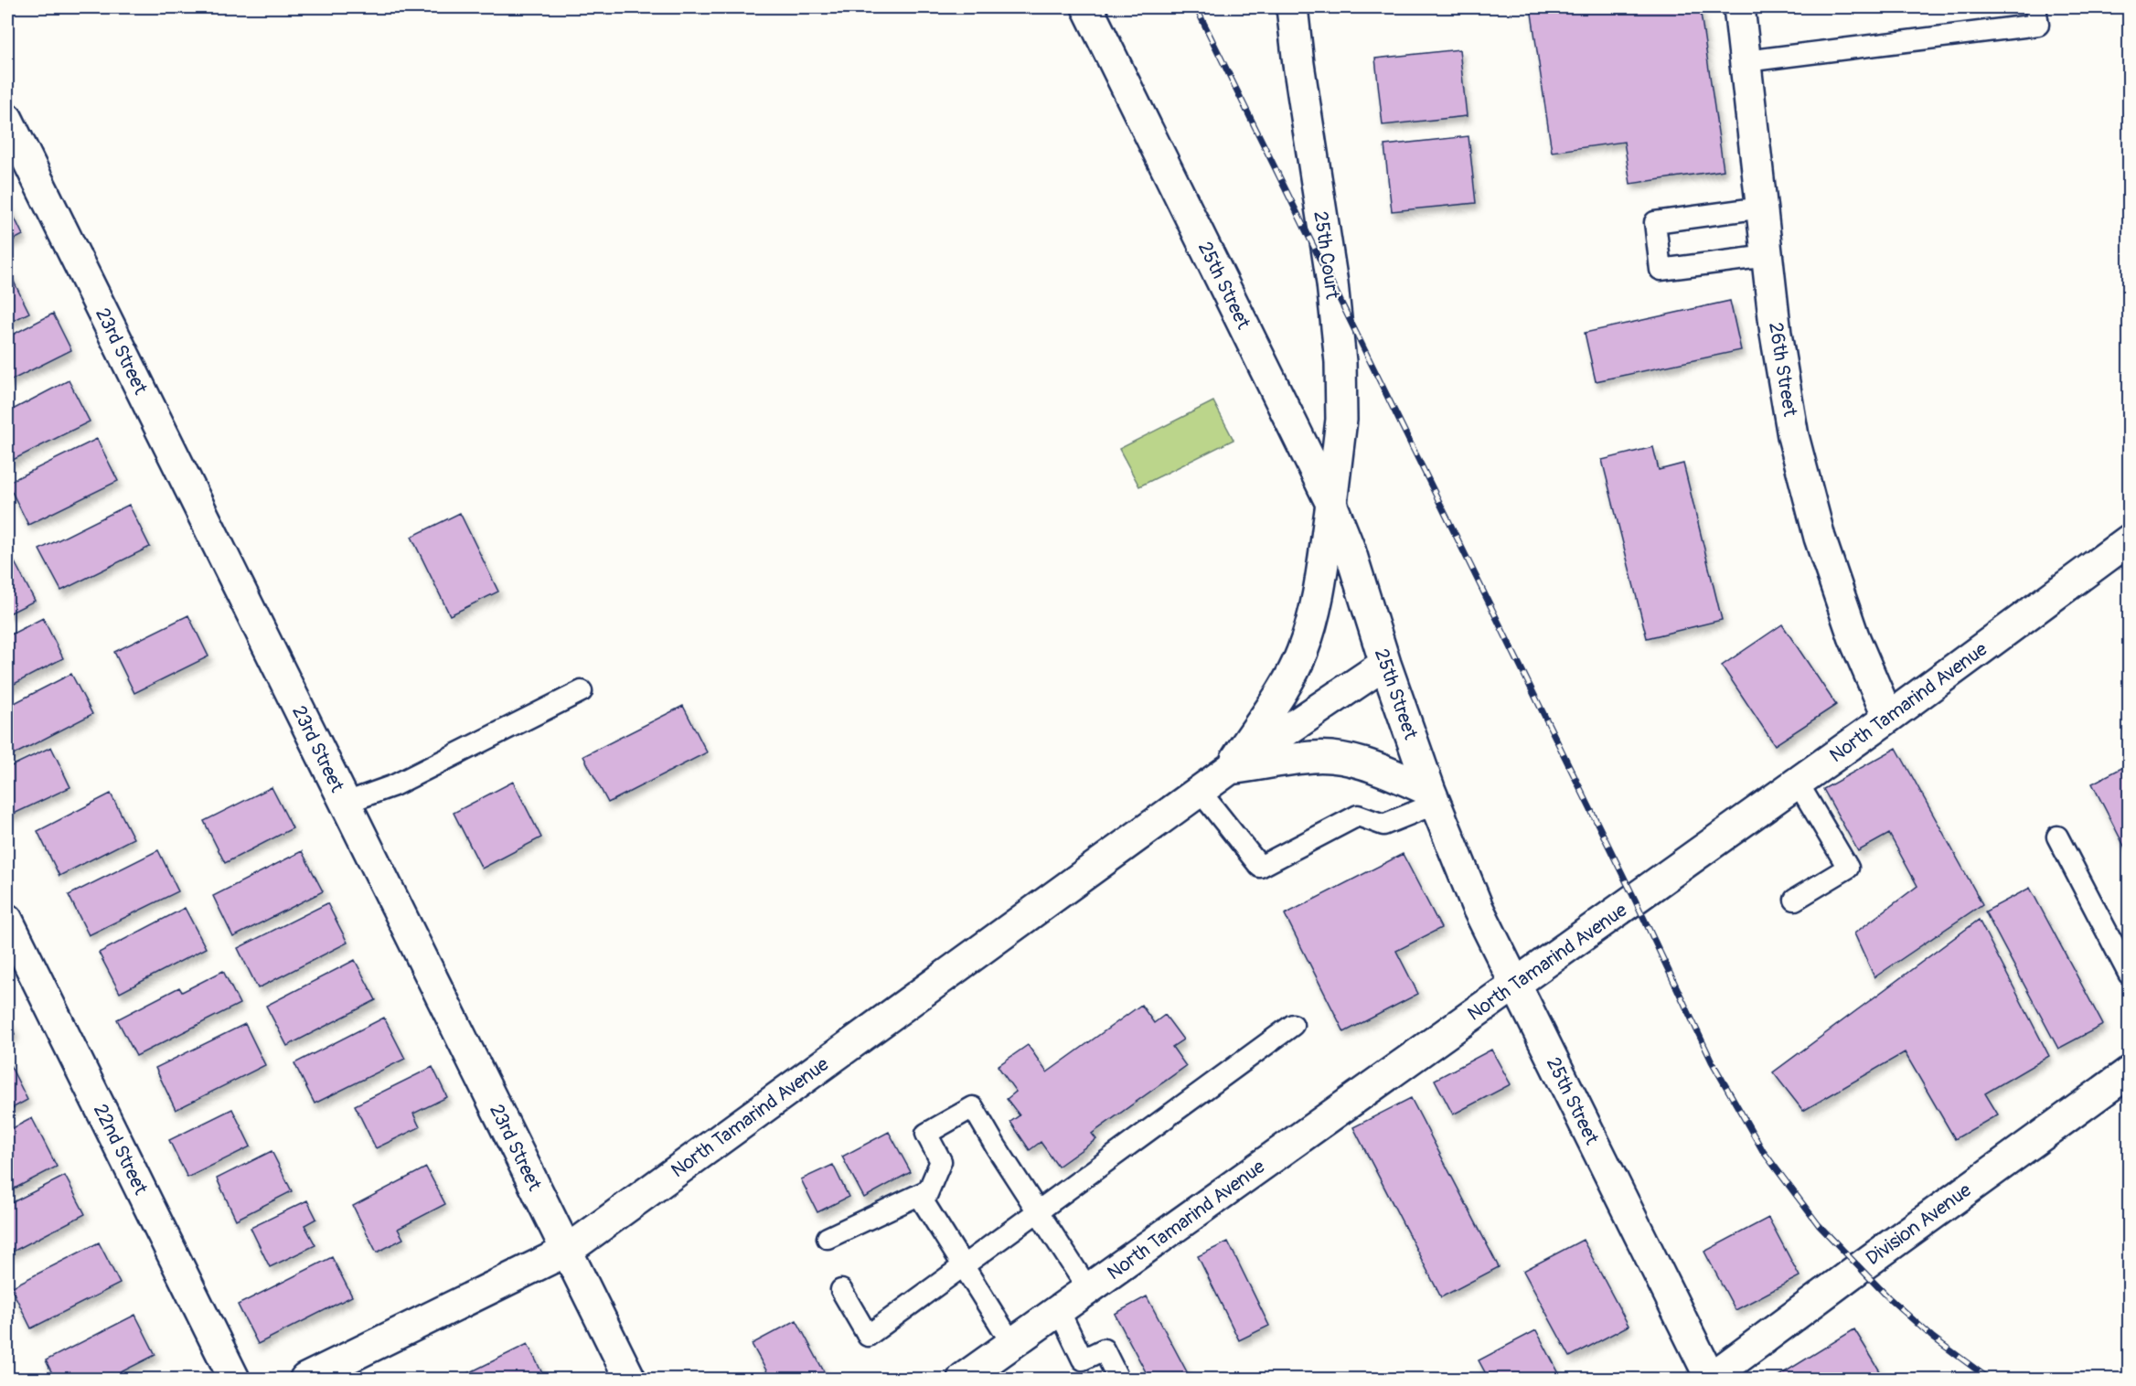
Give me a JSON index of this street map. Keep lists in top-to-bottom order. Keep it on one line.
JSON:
{"streets":{"street":["25th Court","25th Street","23rd Street","26th Street","North Tamarind Avenue","22nd Street","Division Avenue"]},"crossings":[["25th Court","25th Street"],["25th Court","North Tamarind Avenue"],["25th Street","North Tamarind Avenue"],["25th Street","Division Avenue"],["23rd Street","North Tamarind Avenue"],["26th Street","North Tamarind Avenue"]]}
